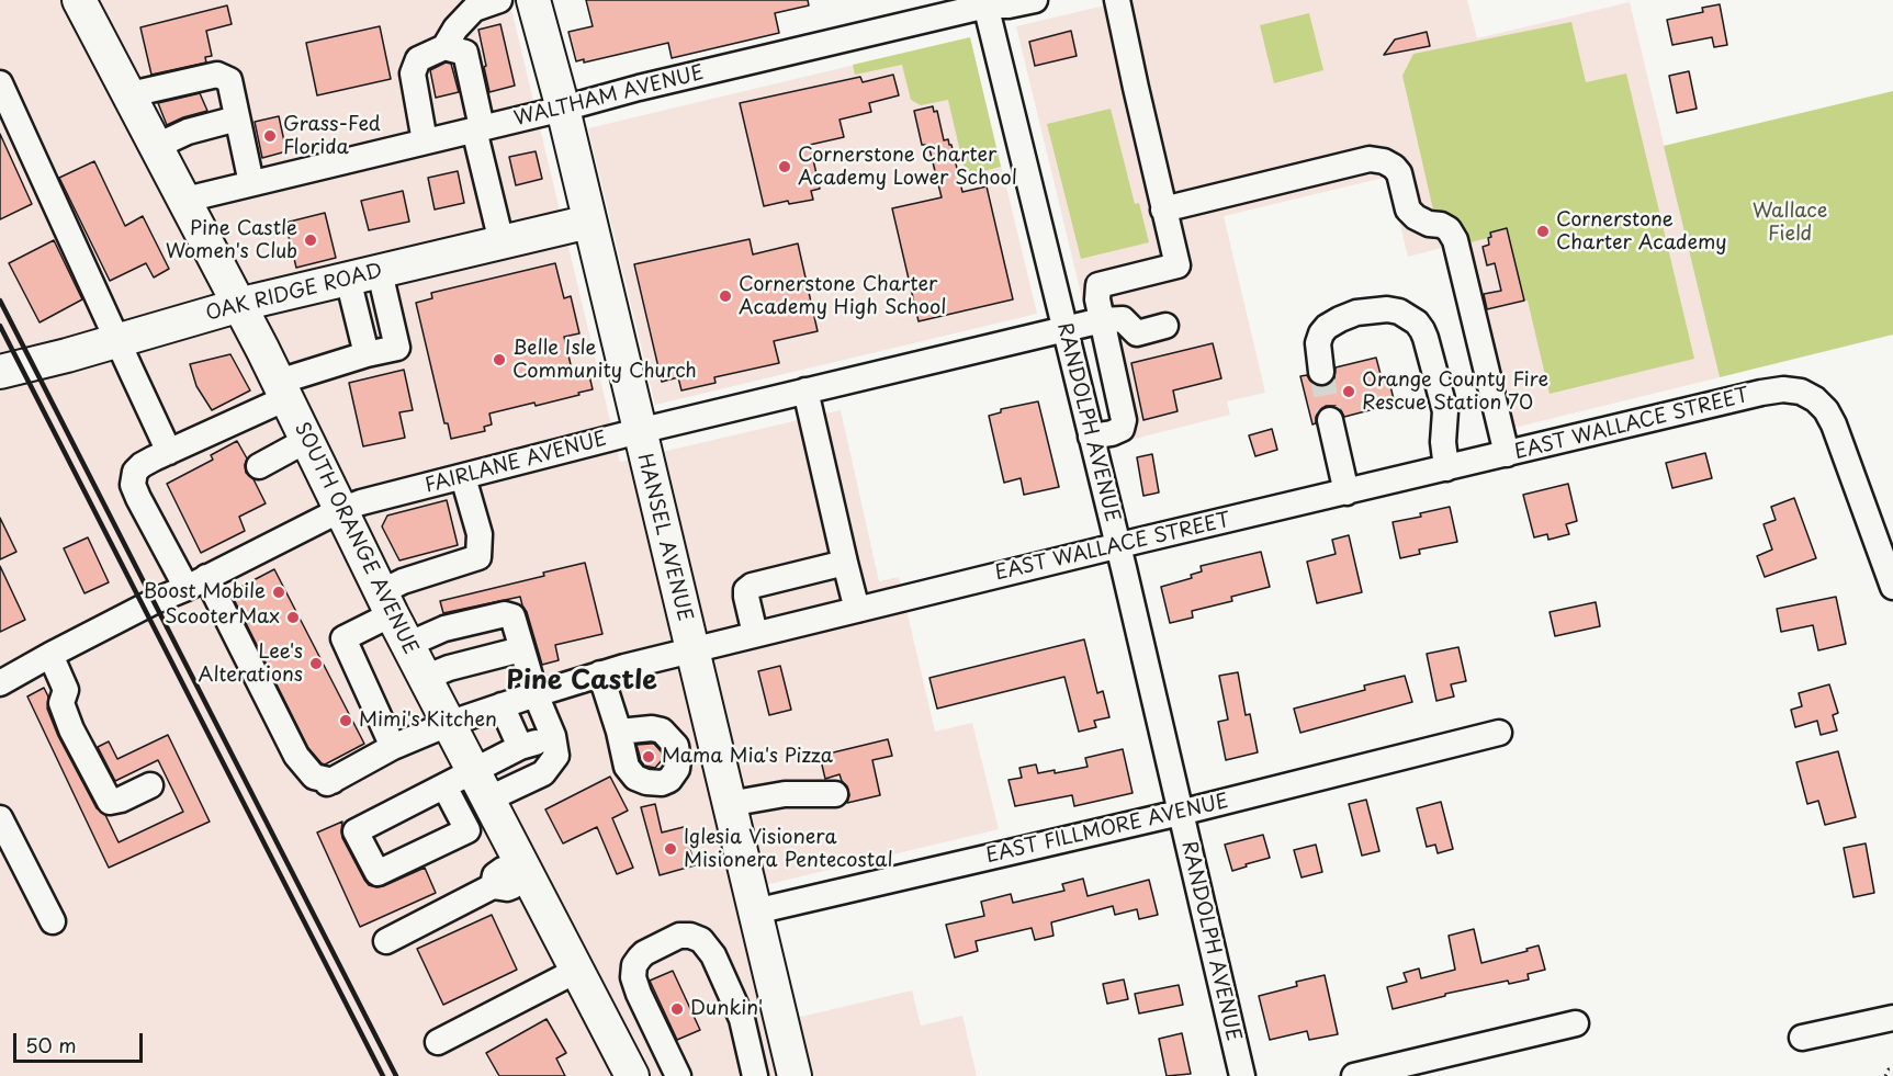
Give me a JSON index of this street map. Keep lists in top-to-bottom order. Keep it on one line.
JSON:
{"streets":{"main road":["OAK RIDGE ROAD","HANSEL AVENUE","SOUTH ORANGE AVENUE"],"street":["WALTHAM AVENUE","RANDOLPH AVENUE","EAST WALLACE STREET","FAIRLANE AVENUE","EAST FILLMORE AVENUE"]},"crossings":[["WALTHAM AVENUE","RANDOLPH AVENUE"],["WALTHAM AVENUE","HANSEL AVENUE"],["WALTHAM AVENUE","SOUTH ORANGE AVENUE"],["OAK RIDGE ROAD","HANSEL AVENUE"],["OAK RIDGE ROAD","SOUTH ORANGE AVENUE"],["RANDOLPH AVENUE","EAST WALLACE STREET"],["RANDOLPH AVENUE","FAIRLANE AVENUE"],["RANDOLPH AVENUE","EAST FILLMORE AVENUE"],["EAST WALLACE STREET","FAIRLANE AVENUE"],["EAST WALLACE STREET","HANSEL AVENUE"],["EAST WALLACE STREET","SOUTH ORANGE AVENUE"],["FAIRLANE AVENUE","HANSEL AVENUE"],["FAIRLANE AVENUE","SOUTH ORANGE AVENUE"],["HANSEL AVENUE","EAST FILLMORE AVENUE"]],"districts":["Pine Castle"],"parks":["Wallace Field"],"places":["Grass-Fed Florida","Cornerstone Charter Academy Lower School","Cornerstone Charter Academy","Pine Castle Women's Club","Cornerstone Charter Academy High School","Belle Isle Community Church","Orange County Fire Rescue Station 70","Boost Mobile","ScooterMax","Lee's Alterations","Mimi's Kitchen","Mama Mia's Pizza","Iglesia Visionera Misionera Pentecostal","Dunkin'"],"scale_bar":"50 m"}
